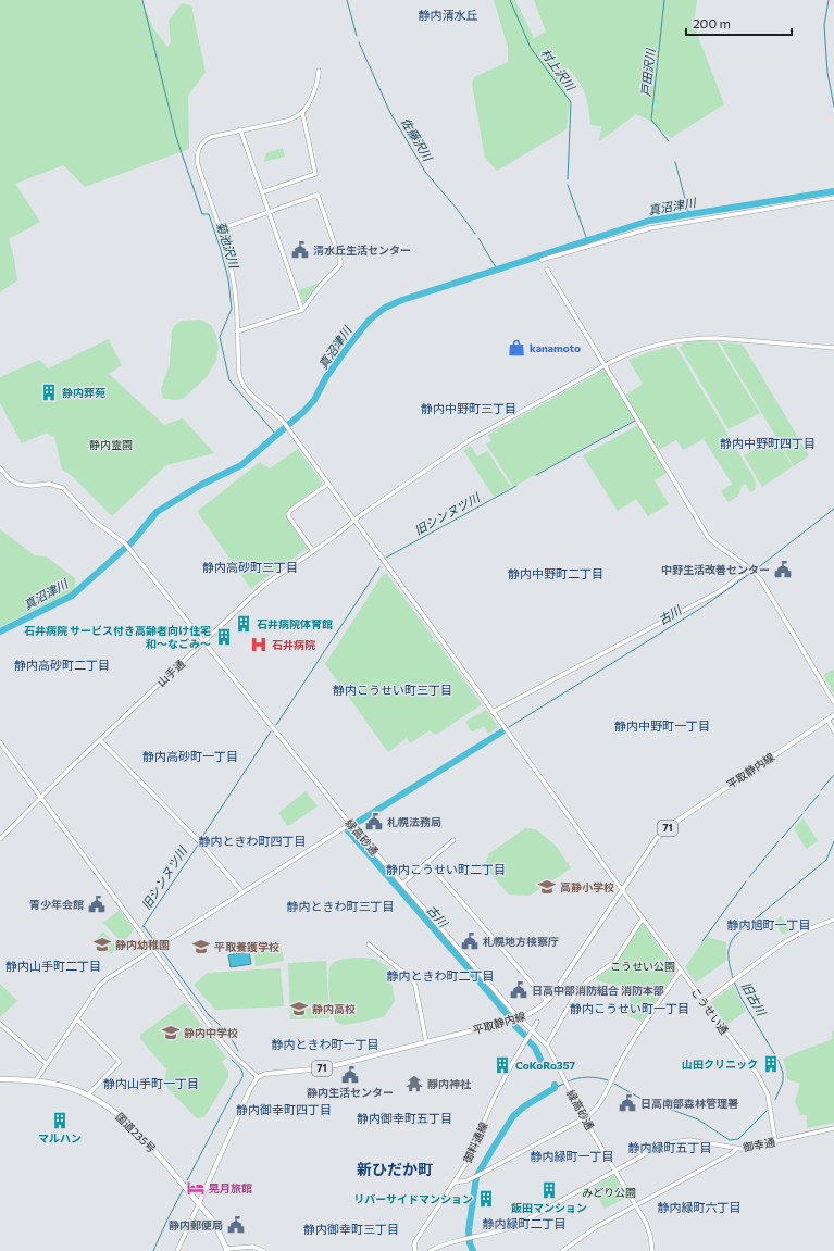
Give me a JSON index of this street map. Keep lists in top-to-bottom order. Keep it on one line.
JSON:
{"streets":{"highway":["国道235号"],"main road":["平取静内線","71"],"street":["山手通","緑高砂通","こうせい通","御料通線","御幸通"]},"crossings":[["山手通","緑高砂通"],["山手通","こうせい通"],["平取静内線","緑高砂通"],["平取静内線","こうせい通"],["緑高砂通","御料通線"],["緑高砂通","御幸通"],["こうせい通","御幸通"]],"districts":["静内清水丘","静内中野町三丁目","静内中野町四丁目","静内高砂町三丁目","静内中野町二丁目","静内高砂町二丁目","静内こうせい町三丁目","静内中野町一丁目","静内高砂町一丁目","静内ときわ町四丁目","静内こうせい町二丁目","静内ときわ町三丁目","静内旭町一丁目","静内山手町二丁目","静内ときわ町二丁目","静内こうせい町一丁目","静内ときわ町一丁目","静内山手町一丁目","静内御幸町四丁目","静内御幸町五丁目","静内緑町五丁目","静内緑町一丁目","新ひだか町","静内緑町六丁目","静内緑町二丁目","静内御幸町三丁目"],"water":["村上沢川","戸田沢川","佐藤沢川","真沼津川","菊池沢川","旧シンヌツ川","古川","旧古川"],"parks":["静内霊園","こうせい公園","みどり公園"],"places":{"public building":["清水丘生活センター","中野生活改善センター","札幌法務局","青少年会館","札幌地方検察庁","日高中部消防組合 消防本部","静内生活センター","日高南部森林管理署","静内郵便局"],"shop":["kanamoto"],"building":["静内葬苑","石井病院体育館","石井病院 サービス付き高齢者向け住宅 和～なごみ～","山田クリニック","CoKoRo357","マルハン","飯田マンション","リバーサイドマンション"],"hospital":["石井病院"],"school or university":["高静小学校","静内幼稚園","平取養護学校","静内高校","静内中学校"],"temple":["靜内神社"],"hotel":["晃月旅館"]},"scale_bar":"200 m"}
